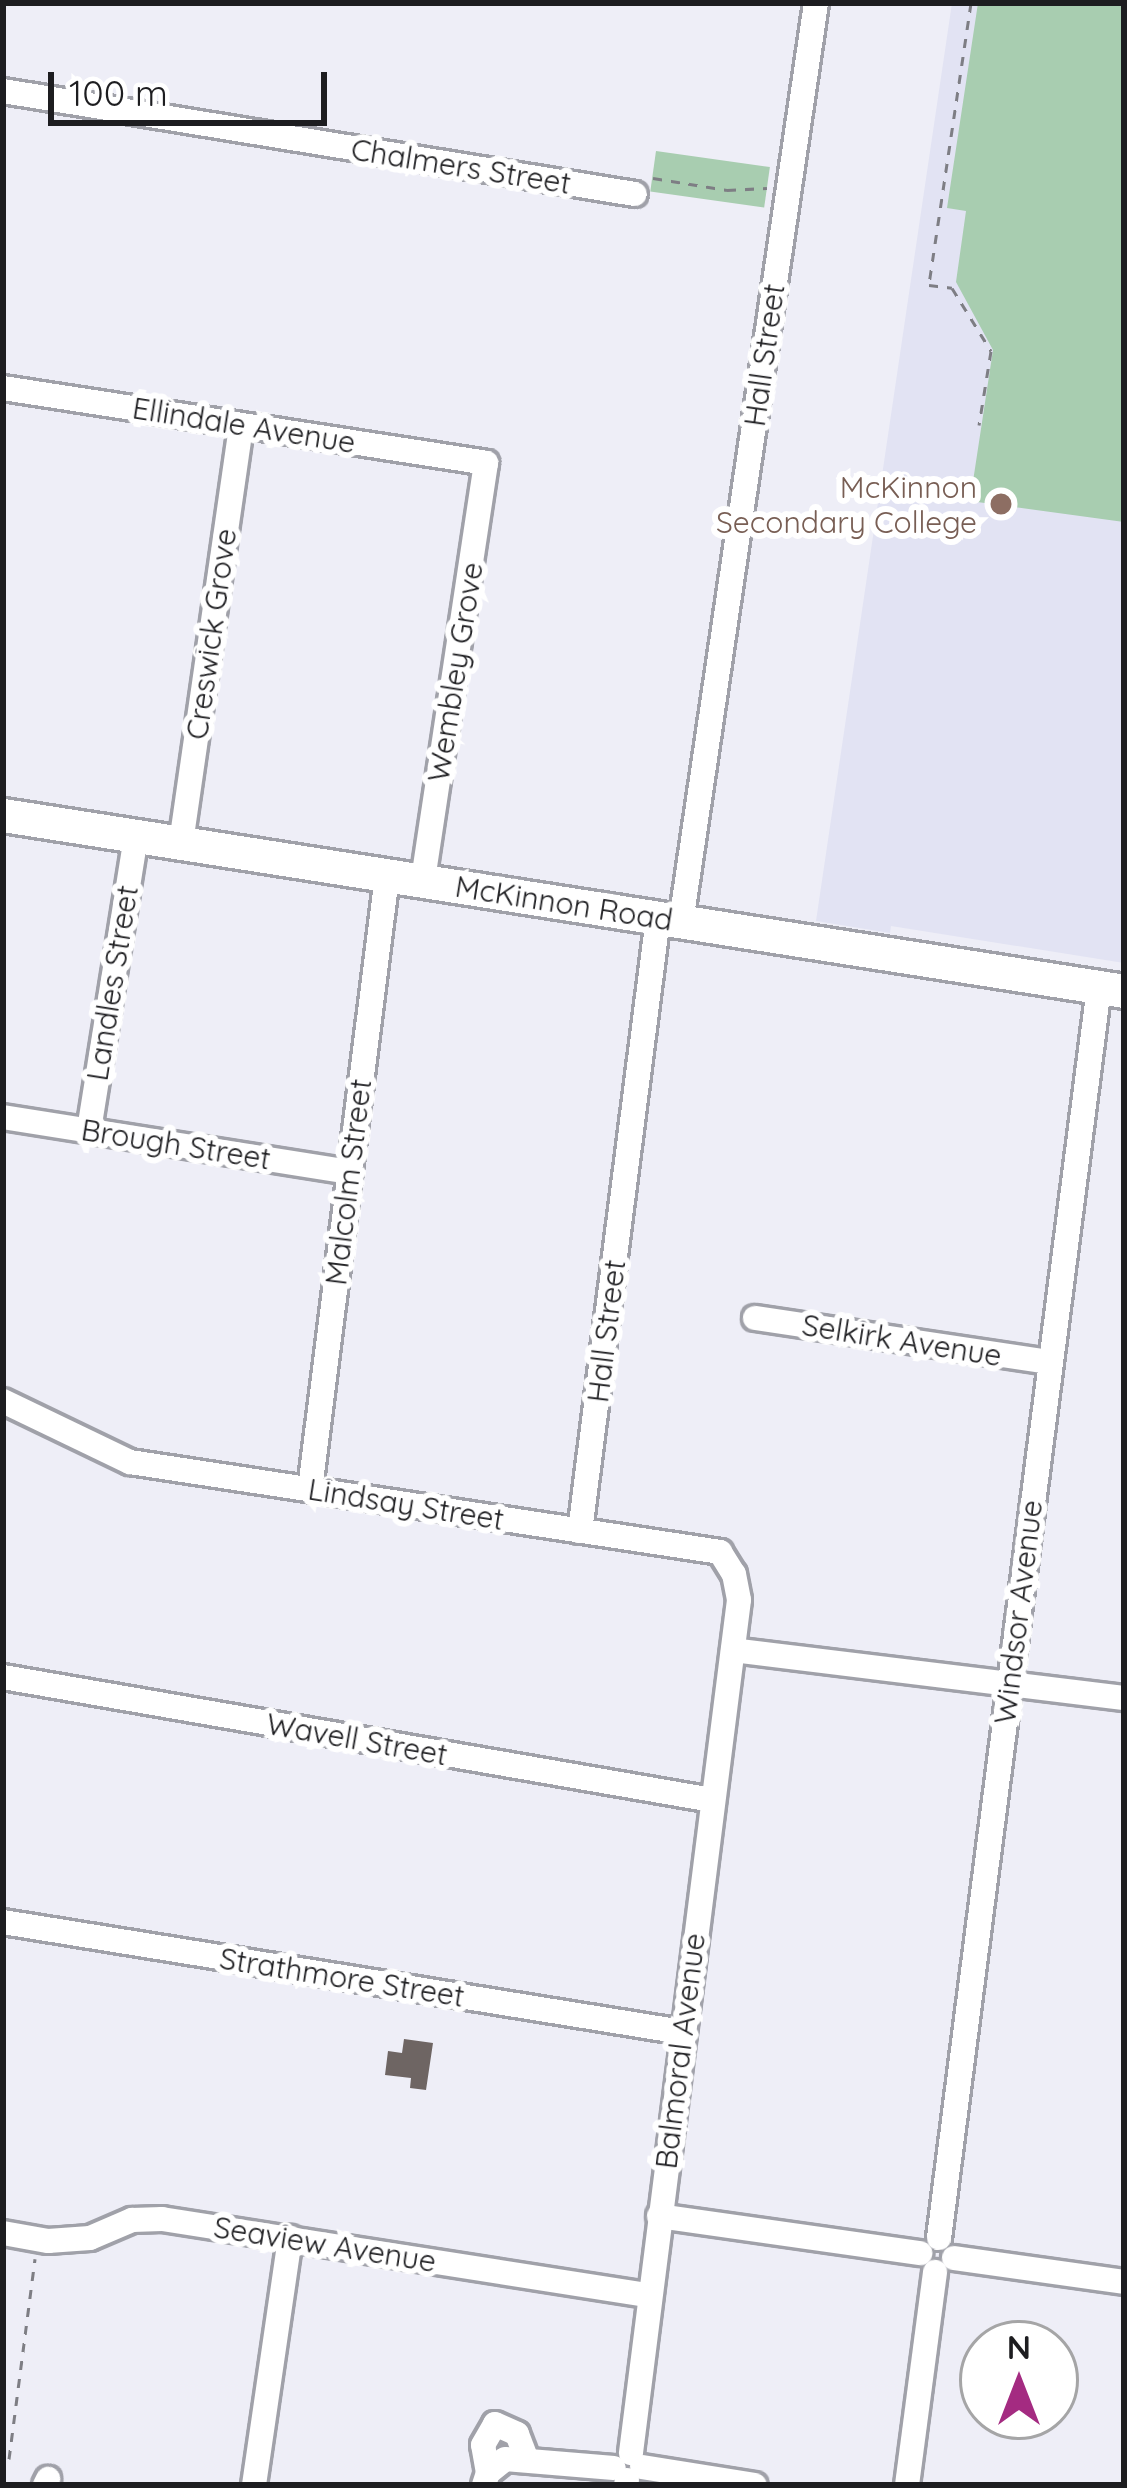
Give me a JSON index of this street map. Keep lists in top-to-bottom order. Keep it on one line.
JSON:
{"streets":{"street":["Chalmers Street","Hall Street","Ellindale Avenue","Creswick Grove","Wembley Grove","McKinnon Road","Landles Street","Brough Street","Malcolm Street","Selkirk Avenue","Lindsay Street","Windsor Avenue","Wavell Street","Strathmore Street","Balmoral Avenue","Seaview Avenue"]},"crossings":[["Hall Street","McKinnon Road"],["Hall Street","Lindsay Street"],["Ellindale Avenue","Creswick Grove"],["Ellindale Avenue","Wembley Grove"],["Creswick Grove","McKinnon Road"],["Wembley Grove","McKinnon Road"],["McKinnon Road","Landles Street"],["McKinnon Road","Malcolm Street"],["McKinnon Road","Windsor Avenue"],["Landles Street","Brough Street"],["Brough Street","Malcolm Street"],["Malcolm Street","Lindsay Street"],["Selkirk Avenue","Windsor Avenue"],["Lindsay Street","Balmoral Avenue"],["Wavell Street","Balmoral Avenue"],["Strathmore Street","Balmoral Avenue"],["Balmoral Avenue","Seaview Avenue"]],"places":["McKinnon Secondary College"],"scale_bar":"100 m","north":"top"}
